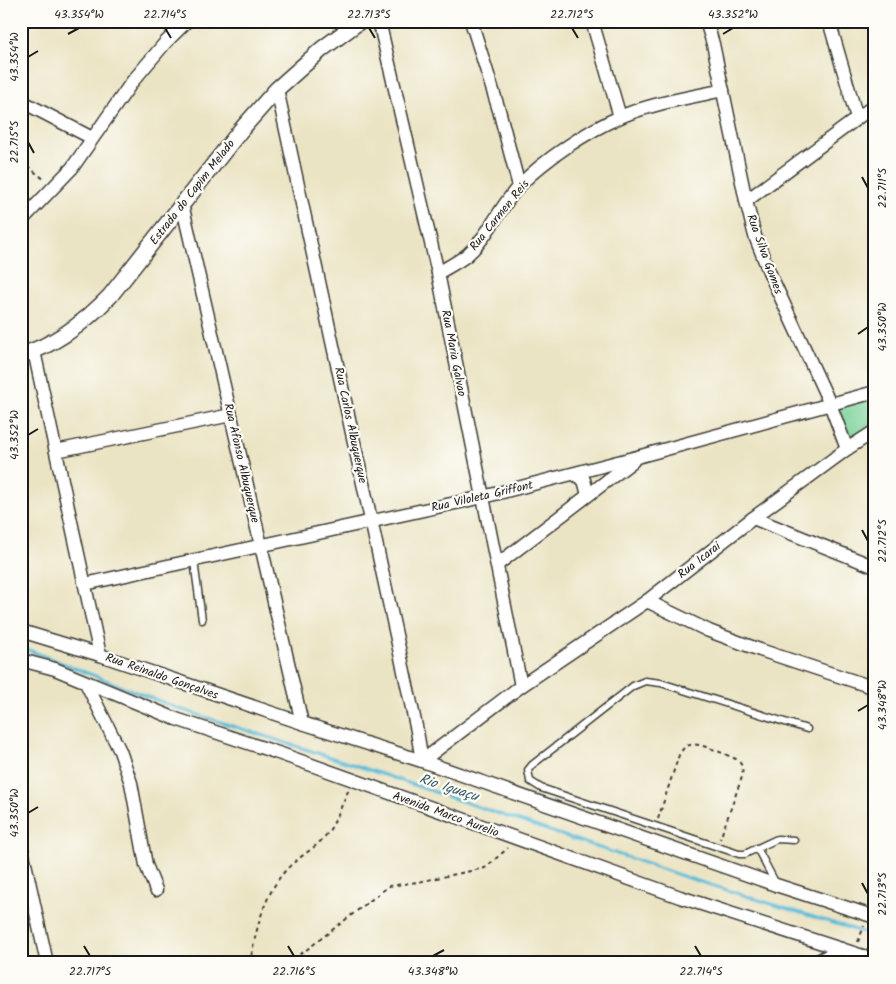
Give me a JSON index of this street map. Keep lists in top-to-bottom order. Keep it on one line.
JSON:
{"streets":{"street":["Estrada do Capim Melado","Rua Carmen Reis","Rua Silva Gomes","Rua Maria Galvao","Rua Carlos Albuquerque","Rua Afonso Albuquerque","Rua Viloleta Griffont","Rua Icarai","Rua Reinaldo Gonçalves","Avenida Marco Aurelio"]},"crossings":[["Estrada do Capim Melado","Rua Carlos Albuquerque"],["Estrada do Capim Melado","Rua Afonso Albuquerque"],["Rua Carmen Reis","Rua Silva Gomes"],["Rua Carmen Reis","Rua Maria Galvao"],["Rua Silva Gomes","Rua Viloleta Griffont"],["Rua Silva Gomes","Rua Icarai"],["Rua Maria Galvao","Rua Viloleta Griffont"],["Rua Maria Galvao","Rua Icarai"],["Rua Carlos Albuquerque","Rua Viloleta Griffont"],["Rua Carlos Albuquerque","Rua Icarai"],["Rua Carlos Albuquerque","Rua Reinaldo Gonçalves"],["Rua Afonso Albuquerque","Rua Viloleta Griffont"],["Rua Afonso Albuquerque","Rua Reinaldo Gonçalves"],["Rua Icarai","Rua Reinaldo Gonçalves"]],"water":["Rio Iguaçu"],"coordinates":["43.354°W","22.714°S","22.713°S","22.712°S","43.352°W","22.715°S","22.711°S","43.350°W","43.348°W","22.717°S","22.716°S"]}
